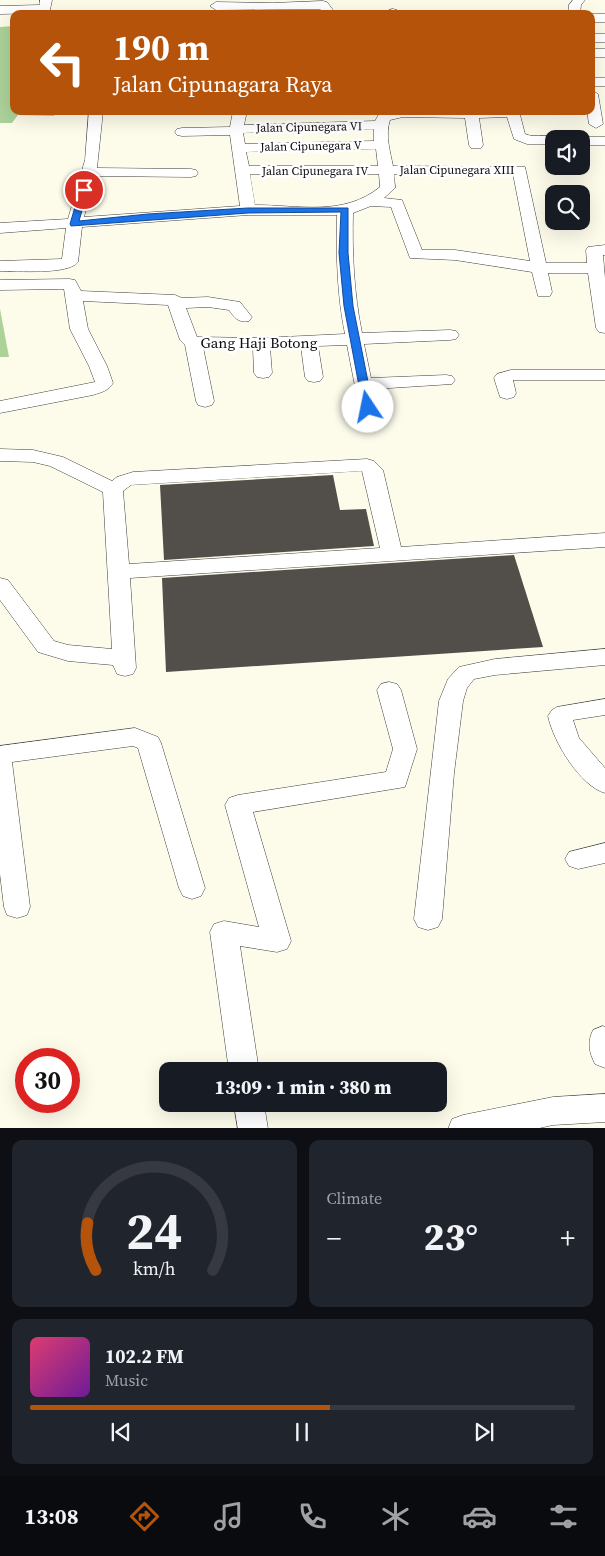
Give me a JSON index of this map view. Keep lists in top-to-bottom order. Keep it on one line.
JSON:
{"streets":{"street":["Jalan Cipunegara VI","Jalan Cipunegara V","Jalan Cipunegara XIII","Jalan Cipunegara IV","Gang Haji Botong"]},"crossings":[["Jalan Cipunegara XIII","Jalan Cipunegara IV"]],"page":{"turn":["190 m","Jalan Cipunagara Raya"],"limit":"30","trip":"13:09 · 1 min · 380 m","tile":"Climate","heat":["−","23°","+"],"song":["102.2 FM","Music"],"tabs":"13:08","gauge":["24","km/h"]}}
